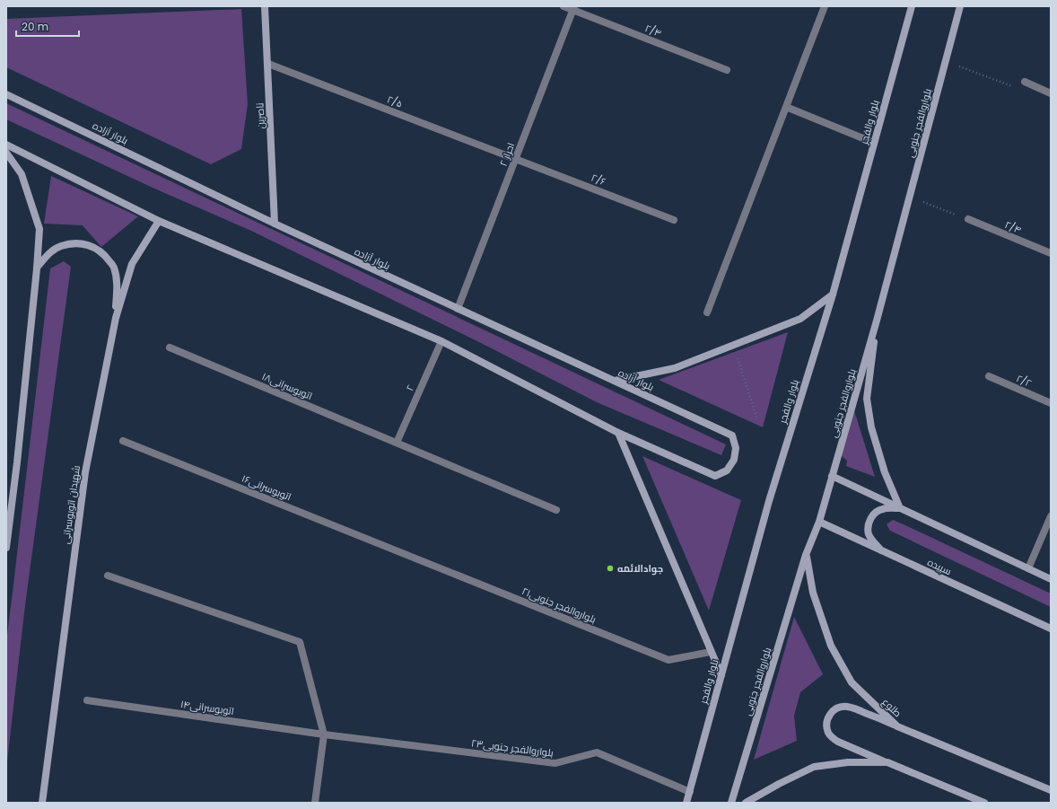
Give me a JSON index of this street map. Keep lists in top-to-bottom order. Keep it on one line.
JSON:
{"streets":{"main road":["ناصرین","بلوار والفجر","بلواروالفجر جنوبی","بلوار آزاده","شهیدان اتوبوسرانی","سپیده","طلوع"],"street":["۲/۴","۲/۵","۲ احرار","۲/۶","۲/۲","اتوبوسرانی۱۸","۲","اتوبوسرانی۱۶","بلواروالفجر جنوبی۲۱","اتوبوسرانی۱۴","بلواروالفجر جنوبی۲۳"]},"crossings":[["۲/۴","۲ احرار"],["۲/۵","ناصرین"],["۲/۵","۲ احرار"],["۲/۵","۲/۶"],["ناصرین","بلوار آزاده"],["بلوار والفجر","بلواروالفجر جنوبی۲۳"],["بلواروالفجر جنوبی","سپیده"],["بلواروالفجر جنوبی","طلوع"],["بلوار آزاده","۲ احرار"],["۲ احرار","۲/۶"],["اتوبوسرانی۱۸","۲"],["اتوبوسرانی۱۶","بلواروالفجر جنوبی۲۱"],["اتوبوسرانی۱۴","بلواروالفجر جنوبی۲۳"]],"places":["جوادالائمه"],"scale_bar":"20 m"}
